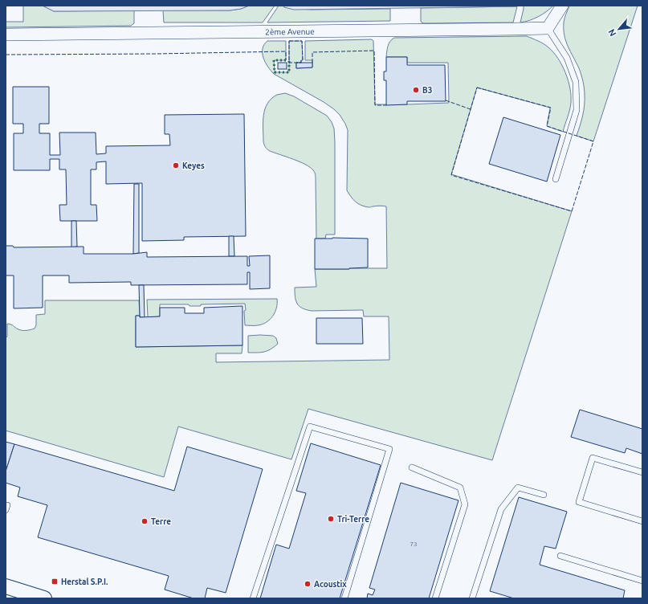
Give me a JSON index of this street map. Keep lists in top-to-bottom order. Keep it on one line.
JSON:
{"streets":{"street":["2ème Avenue"]},"places":{"other":["B3","Keyes","Tri-Terre","Terre","Acoustix"],"transit":["Herstal S.P.I."]},"house_numbers":["73"],"north":"bottom left"}
